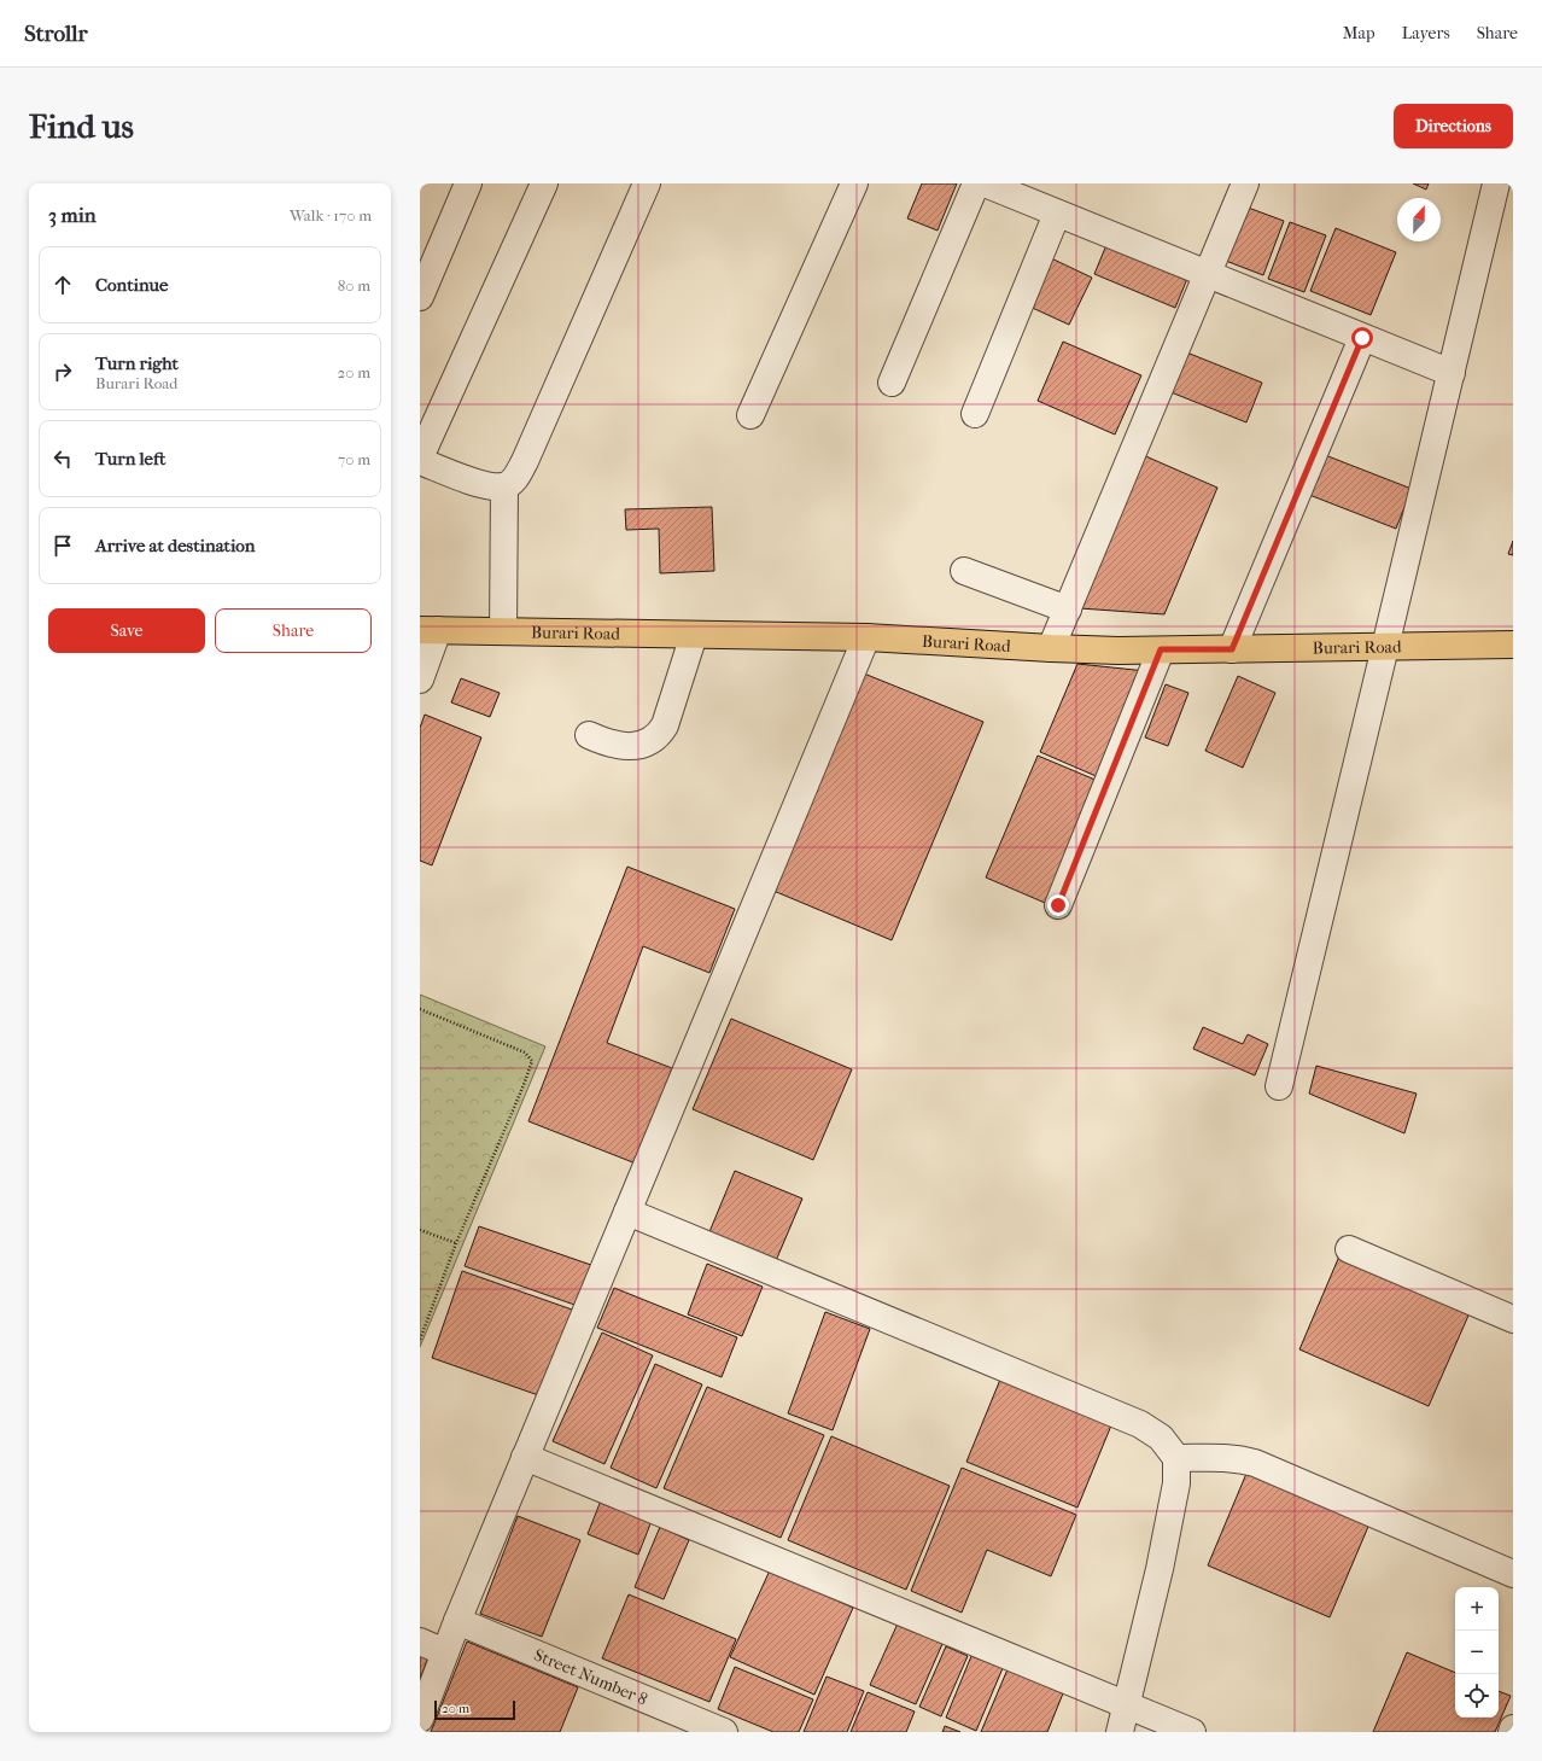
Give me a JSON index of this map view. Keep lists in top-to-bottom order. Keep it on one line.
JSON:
{"streets":{"main road":["Burari Road"],"street":["Street Number 8"]},"scale_bar":"20 m","north":"top","page":{"header":"Strollr","nav":["Map","Layers","Share"],"buttons":["Directions",["Save","Share"]],"title":"Find us","heading":["3 min","Walk · 170 m"],"list":[["Continue","80 m"],["Turn right","Burari Road","20 m"],["Turn left","70 m"],"Arrive at destination"],"map_buttons":["+","−"],"scale":"20 m"}}
